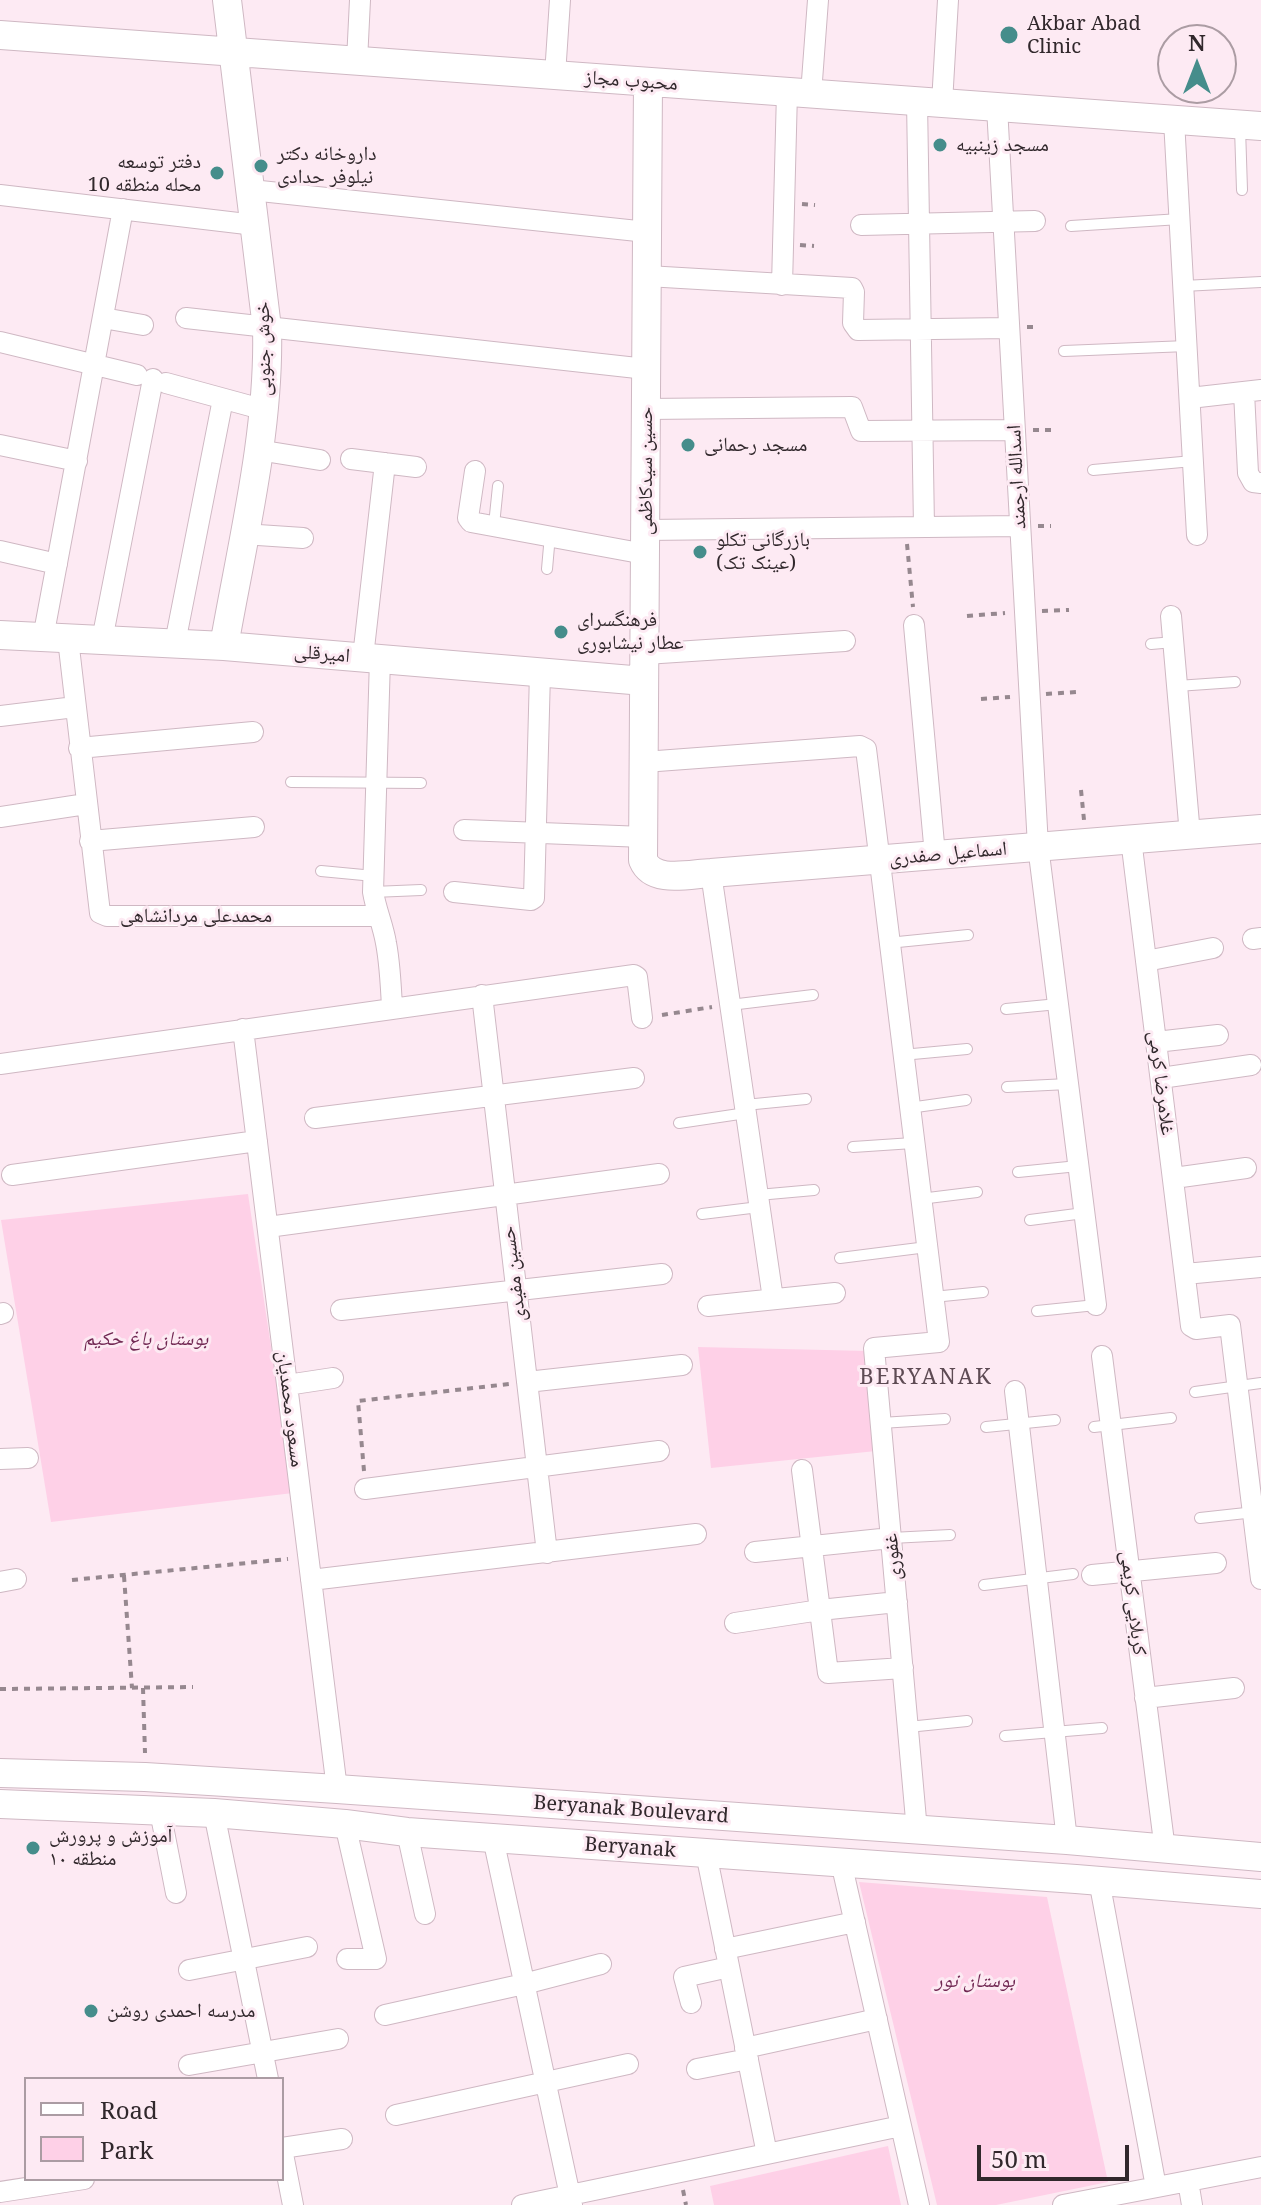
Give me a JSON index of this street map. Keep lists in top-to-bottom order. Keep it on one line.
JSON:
{"streets":{"main road":["محبوب مجاز","خوش جنوبی","حسین سیدکاظمی","امیرقلی","اسماعیل صفدری","Beryanak Boulevard","Beryanak"],"street":["اسدالله ارجمند","محمدعلی مردانشاهی","غلامرضا کرمی","حسین مفیدی","مسعود محمدیان","غفوری","کربلایی کریمی"]},"crossings":[["محبوب مجاز","خوش جنوبی"],["محبوب مجاز","حسین سیدکاظمی"],["محبوب مجاز","اسدالله ارجمند"],["خوش جنوبی","امیرقلی"],["حسین سیدکاظمی","امیرقلی"],["حسین سیدکاظمی","اسماعیل صفدری"],["اسدالله ارجمند","اسماعیل صفدری"],["امیرقلی","محمدعلی مردانشاهی"],["اسماعیل صفدری","غلامرضا کرمی"],["مسعود محمدیان","Beryanak Boulevard"],["غفوری","Beryanak Boulevard"],["کربلایی کریمی","Beryanak Boulevard"]],"districts":["BERYANAK"],"parks":["بوستان باغ حکیم","بوستان نور"],"places":["Akbar Abad Clinic","مسجد زینبیه","داروخانه دکتر نیلوفر حدادی","دفتر توسعه محله منطقه 10","مسجد رحمانی","بازرگانی تکلو (عینک تک)","فرهنگسرای عطار نیشابوری","آموزش و پرورش منطقه ۱۰","مدرسه احمدی روشن"],"legend":["Road","Park"],"scale_bar":"50 m","north":"top"}
